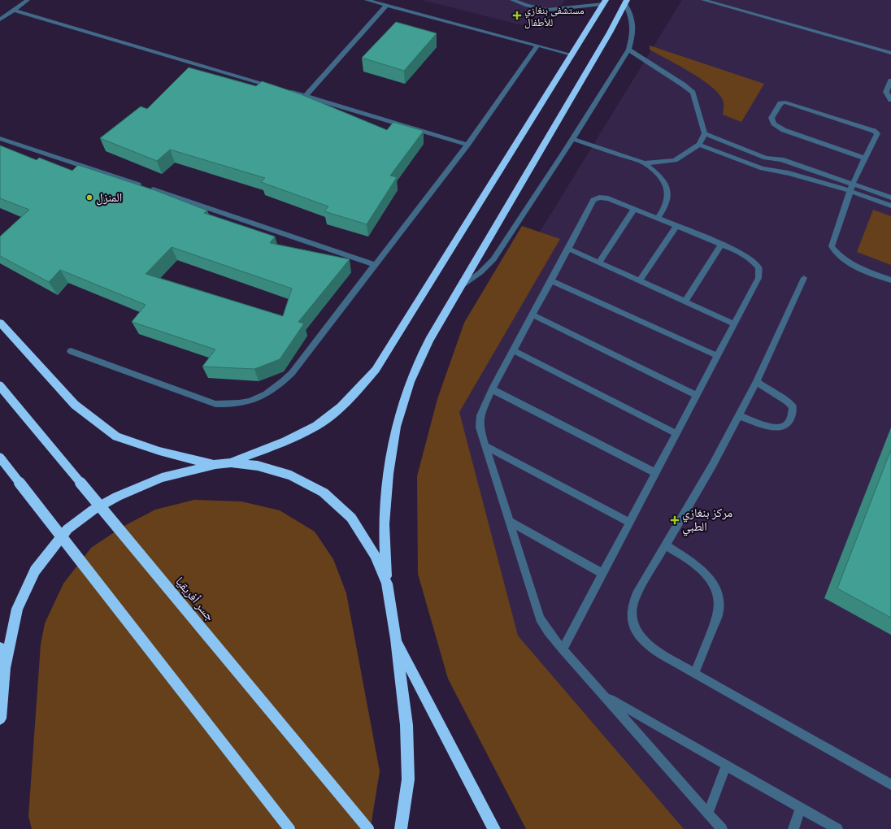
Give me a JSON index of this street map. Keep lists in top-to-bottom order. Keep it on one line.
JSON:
{"streets":{"highway":["جسر أفريقيا"]},"places":{"health":["مستشفى بنغازي للأطفال","مركز بنغازي الطبي"],"other":["المنزل"]}}
